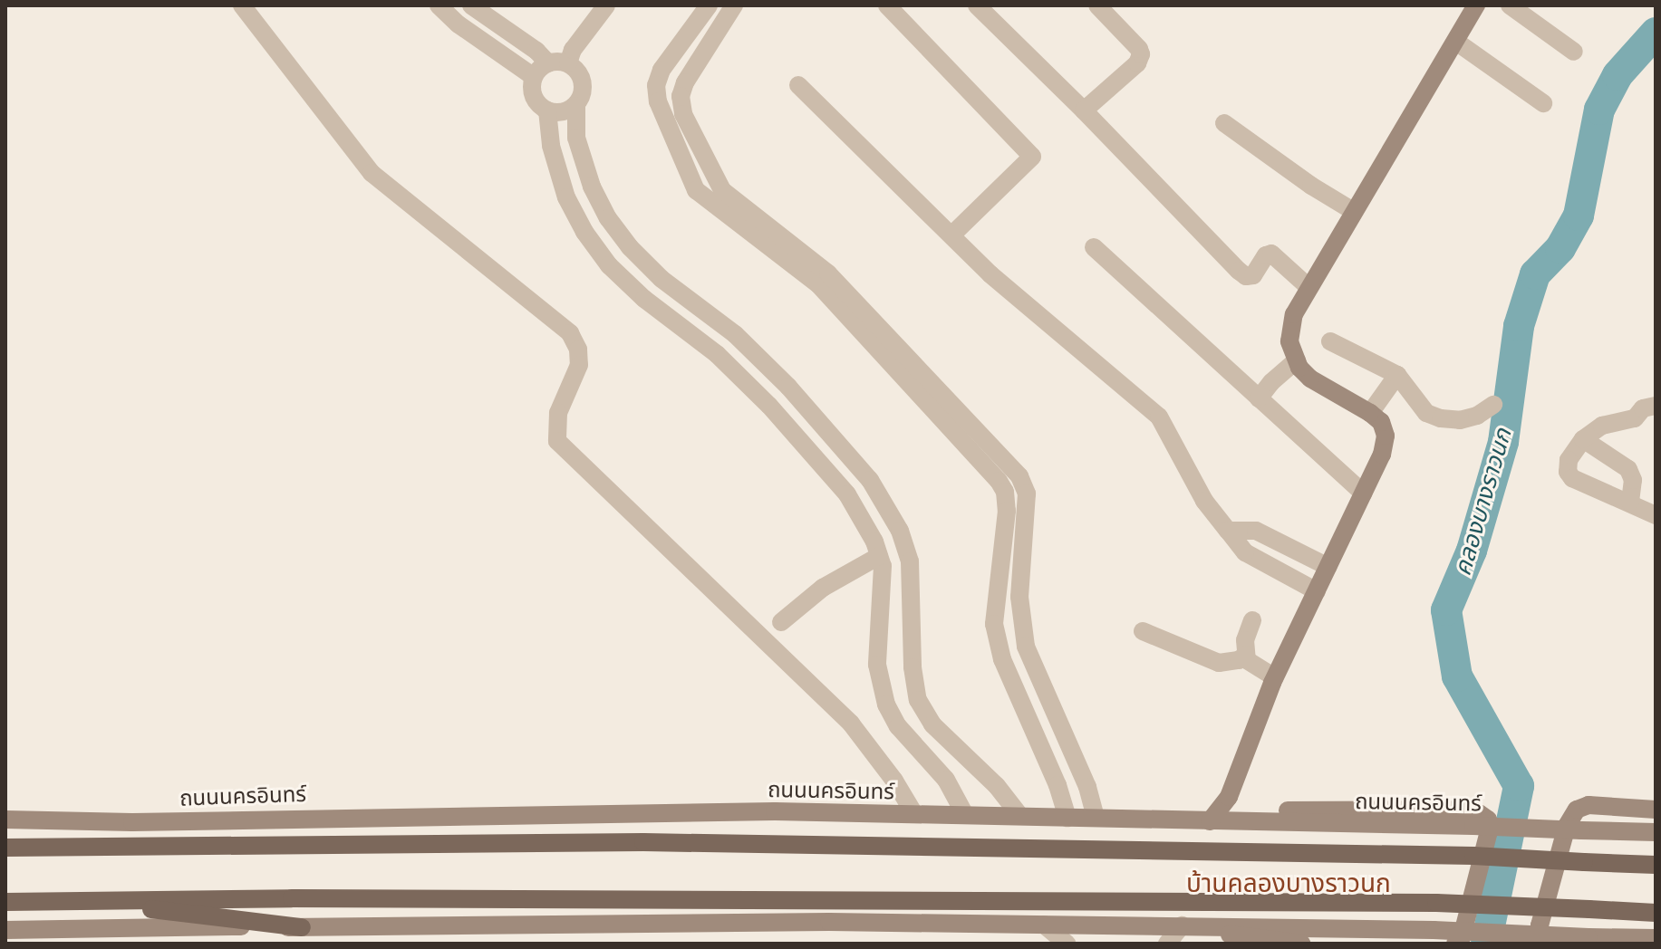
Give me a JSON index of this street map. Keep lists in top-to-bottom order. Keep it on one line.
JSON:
{"streets":{"main road":["ถนนนครอินทร์"]},"districts":["บ้านคลองบางราวนก"],"water":["คลองบางราวนก"]}
